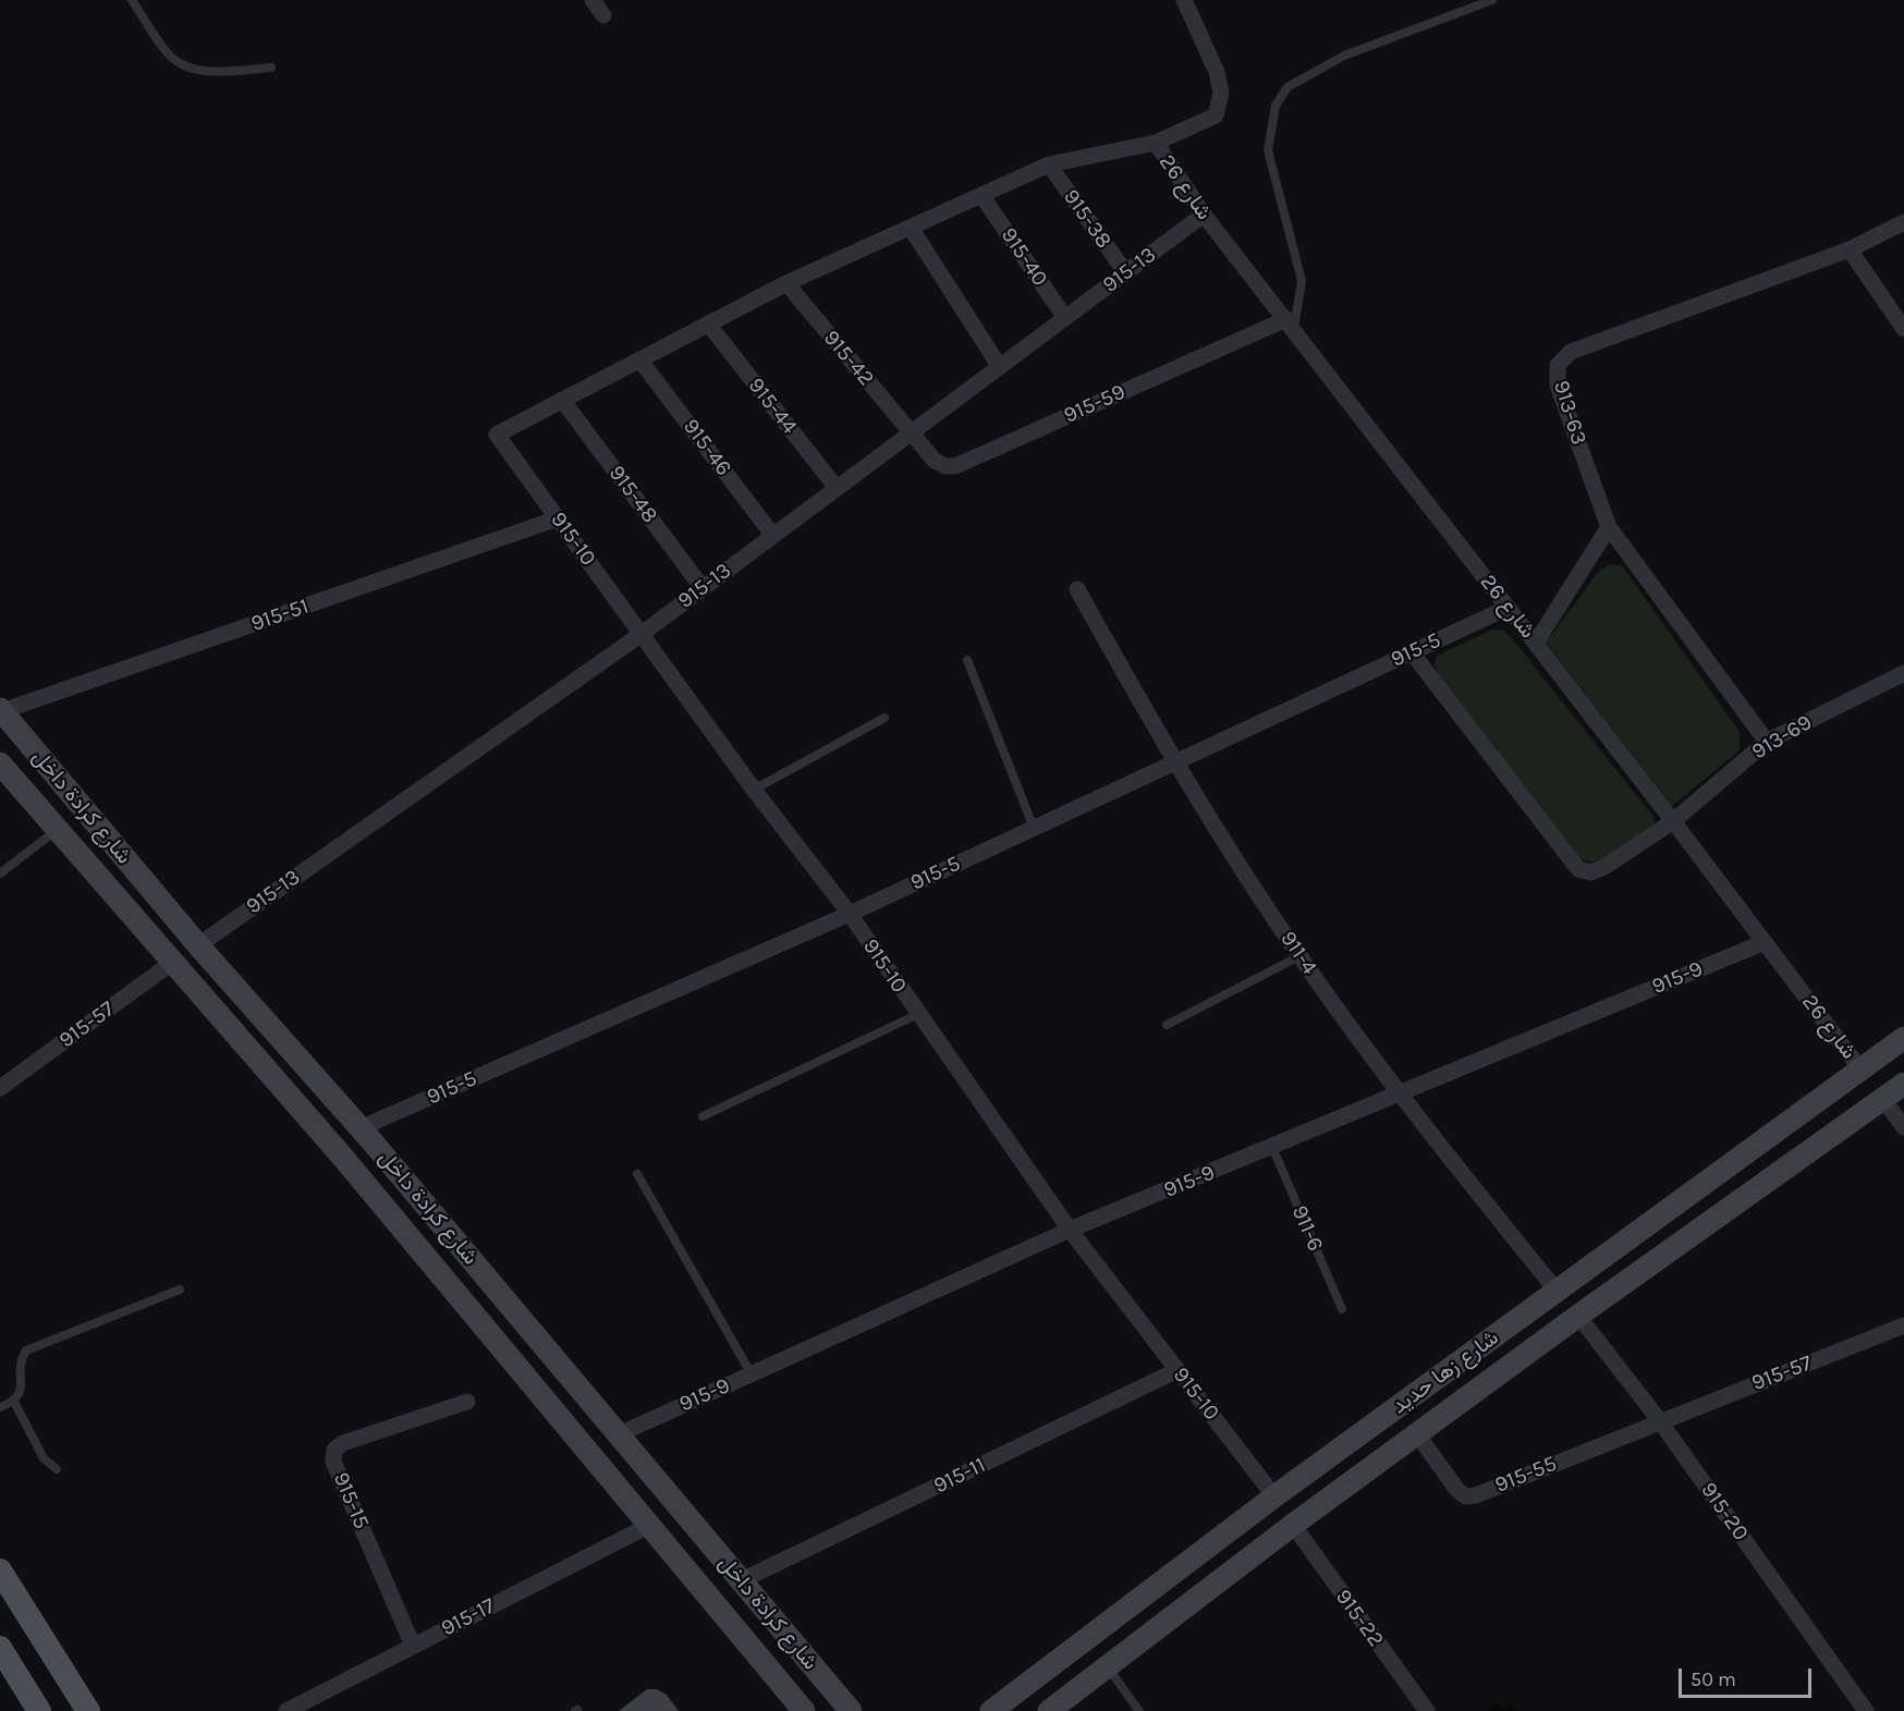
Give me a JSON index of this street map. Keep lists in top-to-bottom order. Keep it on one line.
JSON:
{"streets":{"main road":["شارع كرادة داخل","شارع زها حديد"],"street":["شارع 26","915-38","915-40","915-13","915-42","915-59","915-44","913-63","915-46","915-48","915-10","915-51","915-5","913-69","911-4","915-9","915-57","915-55","915-11","915-15","915-20","915-17","915-22"],"lane":["911-6"]},"crossings":[["شارع 26","915-13"],["شارع 26","915-59"],["شارع 26","915-5"],["شارع 26","913-69"],["شارع 26","915-9"],["شارع 26","شارع زها حديد"],["915-38","915-13"],["915-40","915-13"],["915-13","915-42"],["915-13","915-59"],["915-13","915-44"],["915-13","915-46"],["915-13","915-48"],["915-13","915-10"],["915-13","شارع كرادة داخل"],["915-42","915-59"],["913-63","913-69"],["915-48","915-10"],["915-10","915-51"],["915-10","915-5"],["915-10","915-9"],["915-10","شارع زها حديد"],["915-10","915-11"],["915-51","شارع كرادة داخل"],["915-5","913-69"],["915-5","شارع كرادة داخل"],["915-5","911-4"],["شارع كرادة داخل","915-9"],["شارع كرادة داخل","915-57"],["شارع كرادة داخل","915-11"],["شارع كرادة داخل","915-17"],["911-4","915-9"],["911-4","شارع زها حديد"],["915-9","911-6"],["915-57","915-55"],["915-57","915-20"],["شارع زها حديد","915-55"],["شارع زها حديد","915-20"],["شارع زها حديد","915-22"],["915-55","915-20"],["915-15","915-17"]],"scale_bar":"50 m"}
